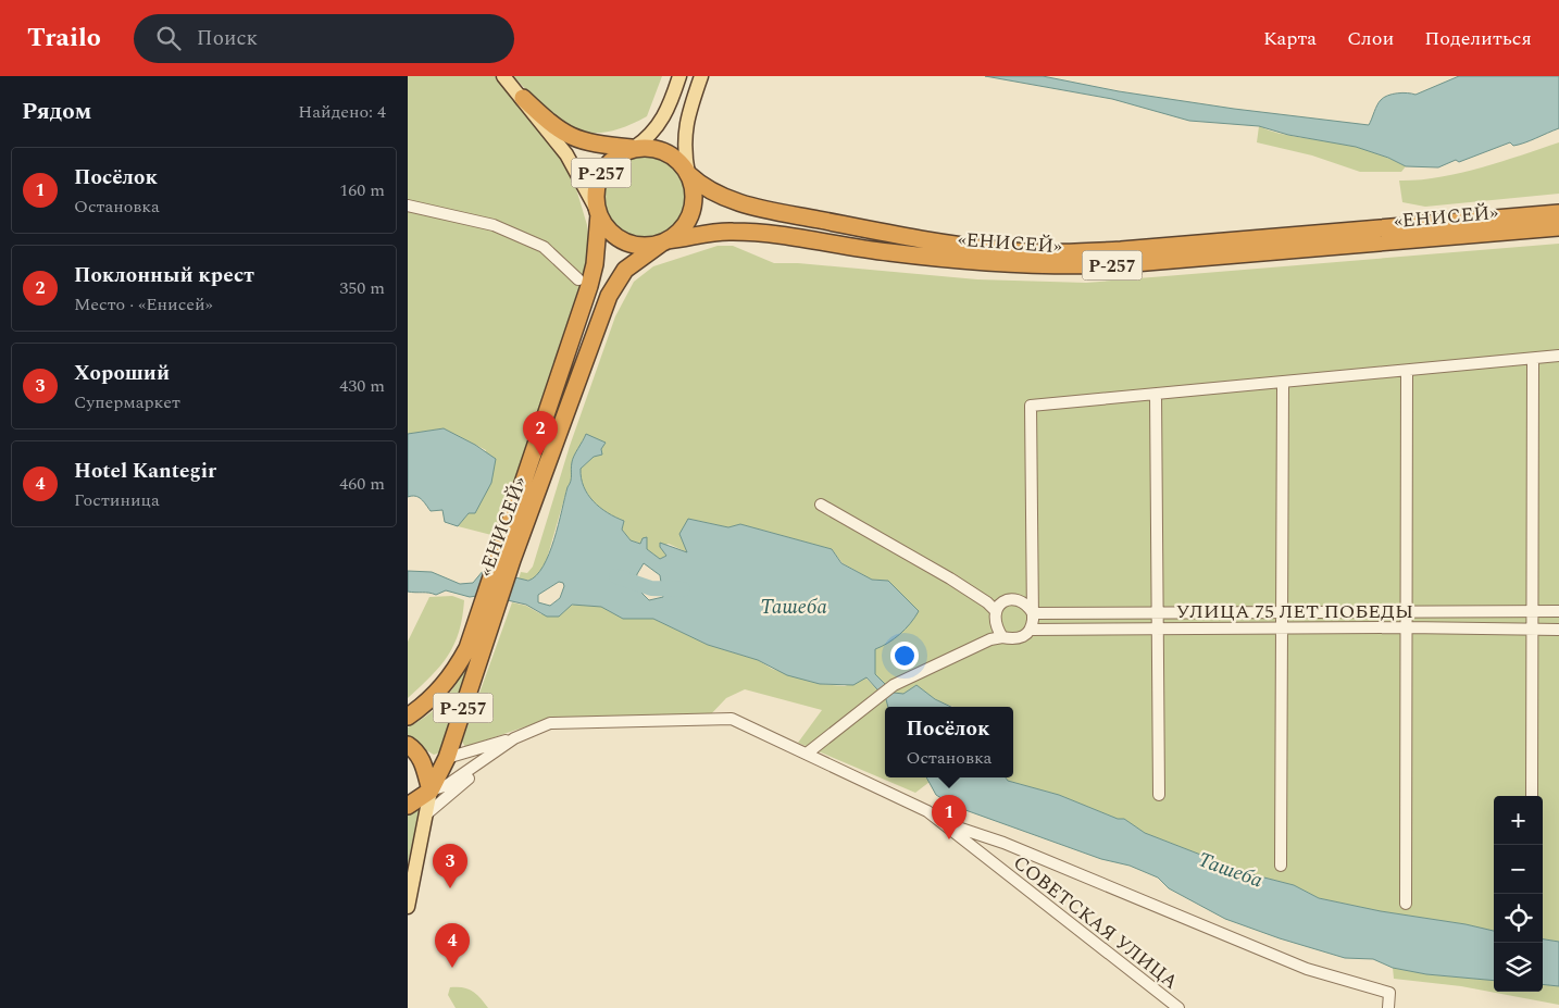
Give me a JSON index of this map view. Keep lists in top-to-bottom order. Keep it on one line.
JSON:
{"streets":{"highway":["Р-257","«ЕНИСЕЙ»"],"street":["УЛИЦА 75 ЛЕТ ПОБЕДЫ","СОВЕТСКАЯ УЛИЦА"]},"water":["Ташеба"],"page":{"header":"Trailo","search":"Поиск","nav":["Карта","Слои","Поделиться"],"heading":["Рядом","Найдено: 4"],"list":[{"mark":"1","name":"Посёлок","note":"Остановка","value":"160 m"},{"mark":"2","name":"Поклонный крест","note":"Место · «Енисей»","value":"350 m"},{"mark":"3","name":"Хороший","note":"Супермаркет","value":"430 m"},{"mark":"4","name":"Hotel Kantegir","note":"Гостиница","value":"460 m"}],"pins":["2","1","3","4"],"popup":["Посёлок","Остановка"],"map_buttons":["+","−"]}}
